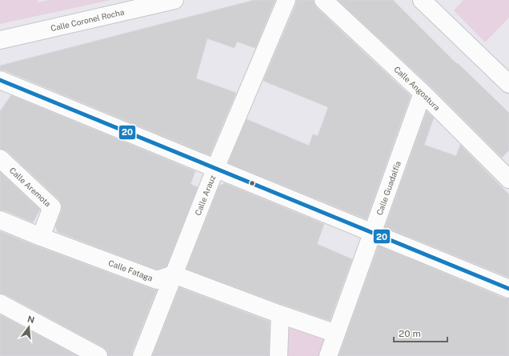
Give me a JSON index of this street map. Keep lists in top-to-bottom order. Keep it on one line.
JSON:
{"streets":{"street":["Calle Coronel Rocha","Calle Angostura","Calle Aremota","Calle Guadalfía","Calle Arauz","Calle Fataga"]},"crossings":[["Calle Angostura","Calle Guadalfía"],["Calle Aremota","Calle Fataga"],["Calle Arauz","Calle Fataga"]],"lines":["transit line 20"],"scale_bar":"20 m","north":"top"}
